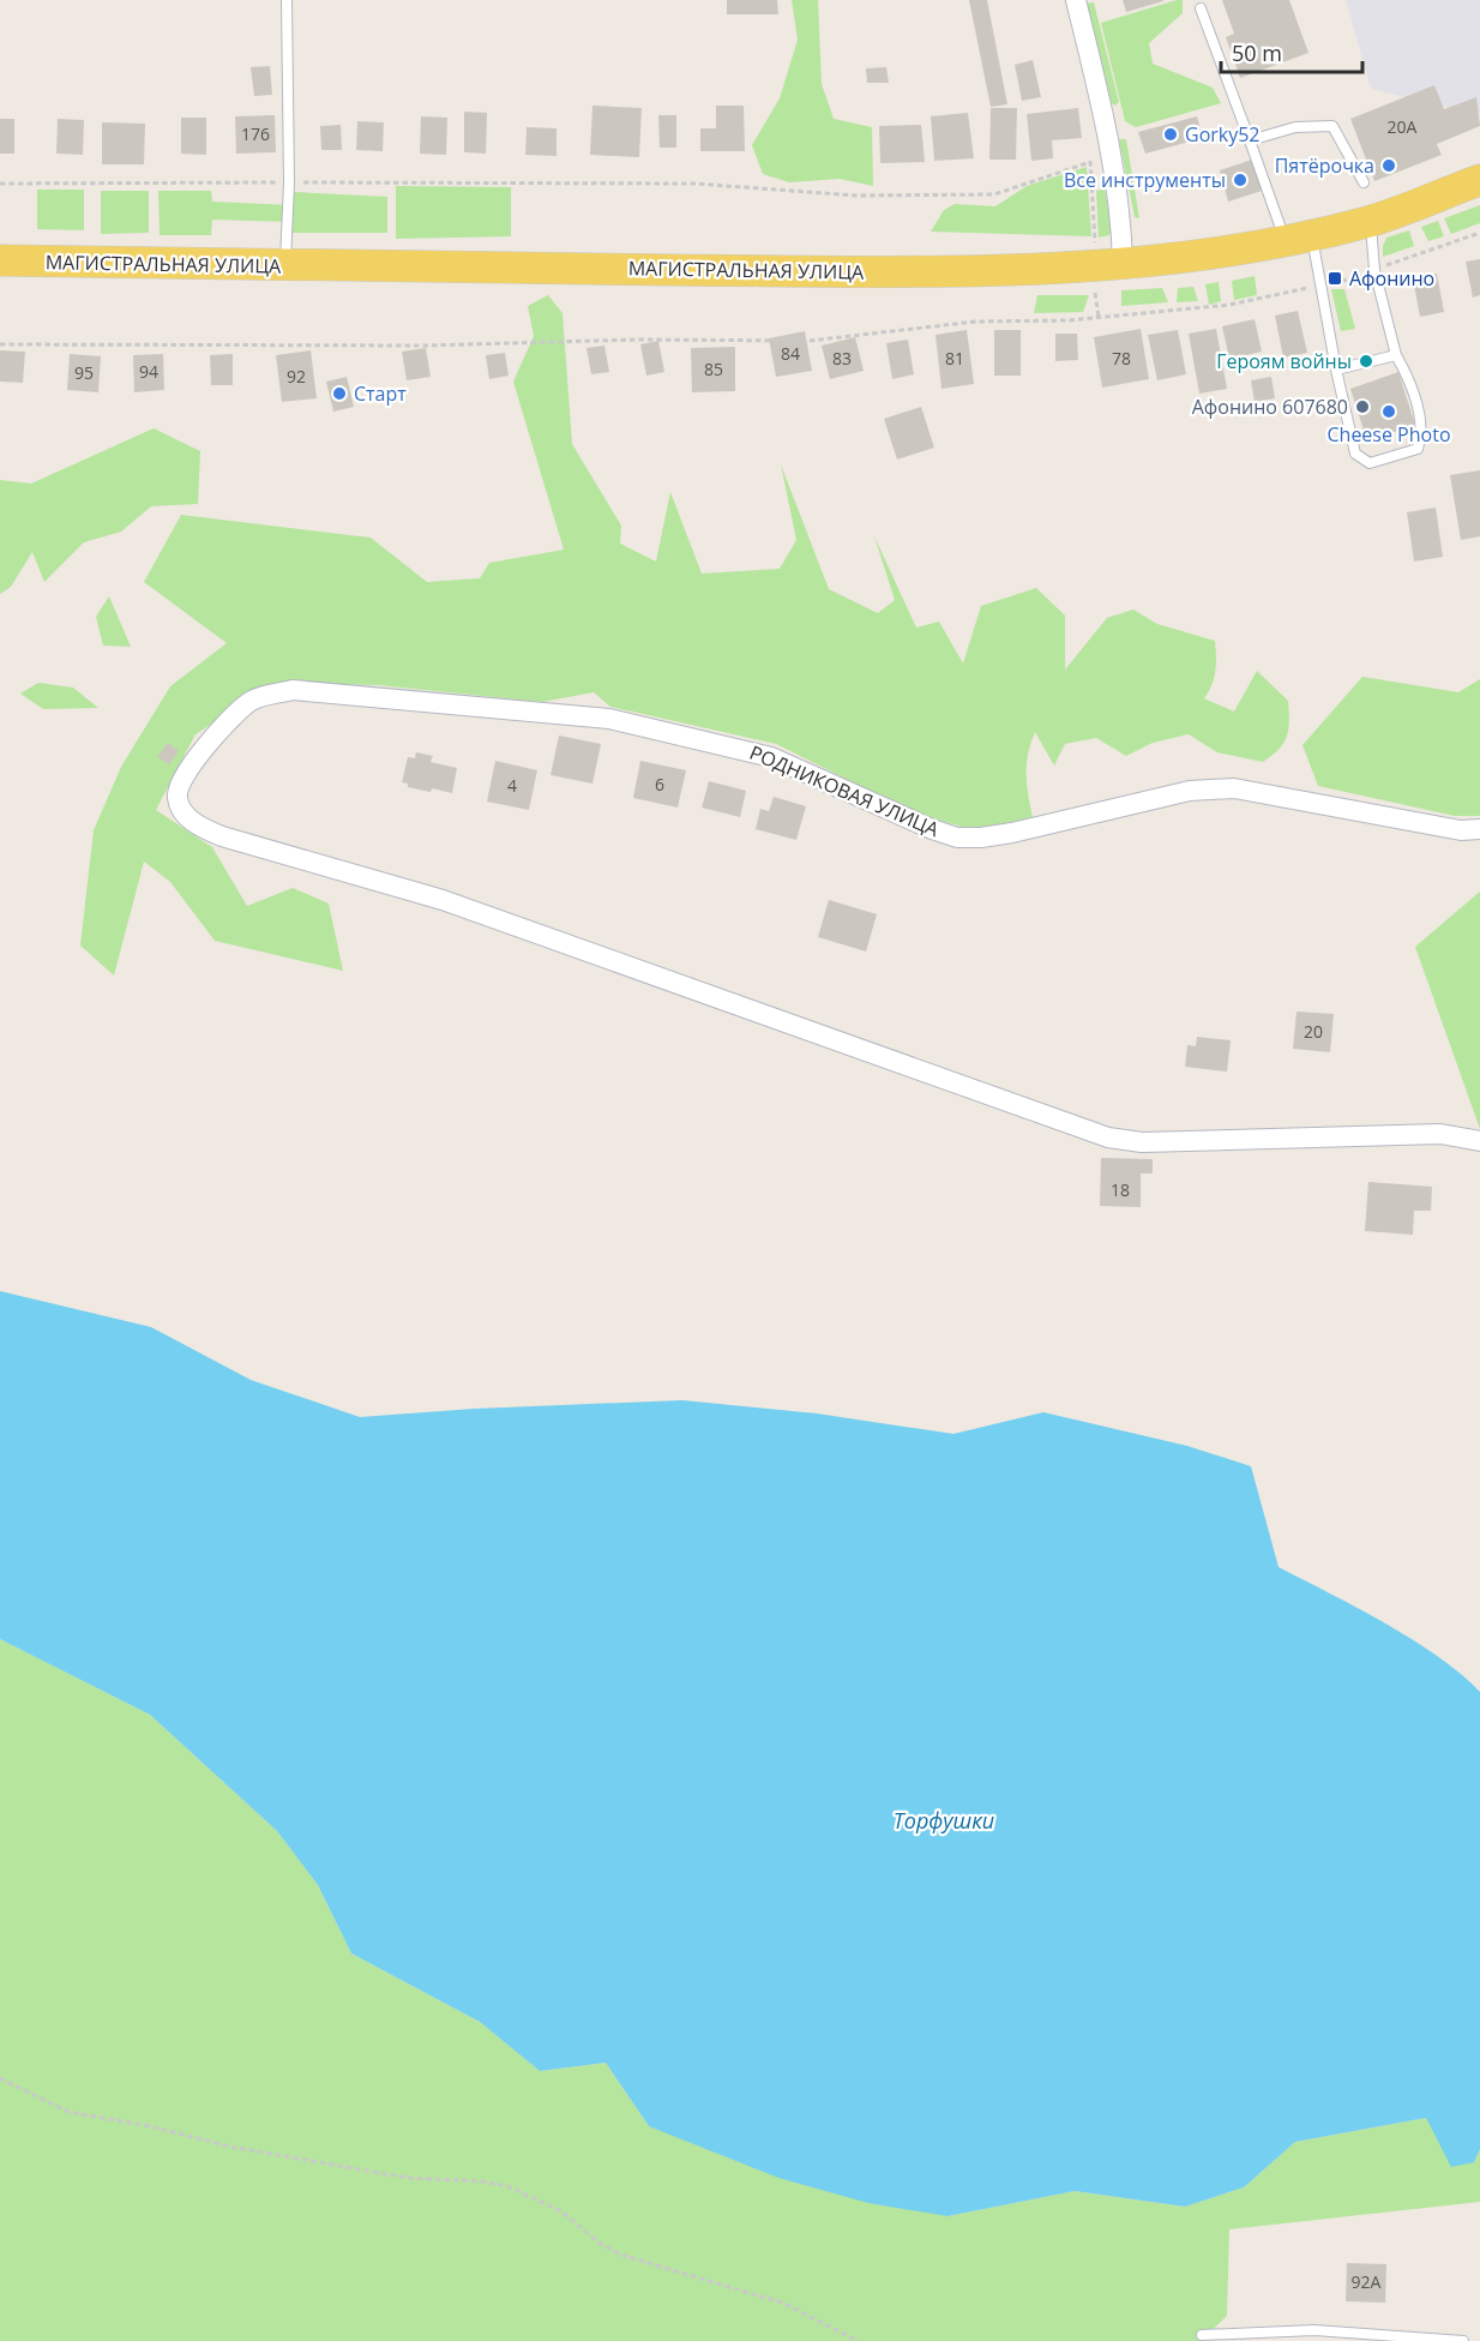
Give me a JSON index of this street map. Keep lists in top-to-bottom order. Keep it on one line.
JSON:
{"streets":{"main road":["МАГИСТРАЛЬНАЯ УЛИЦА"],"street":["РОДНИКОВАЯ УЛИЦА"]},"water":["Торфушки"],"places":{"other":["Gorky52","Пятёрочка","Все инструменты","Героям войны","Старт","Афонино 607680","Cheese Photo"],"transit":["Афонино"]},"house_numbers":["20А","176","84","83","81","78","85","94","95","92","6","4","20","18","92А"],"scale_bar":"50 m"}
